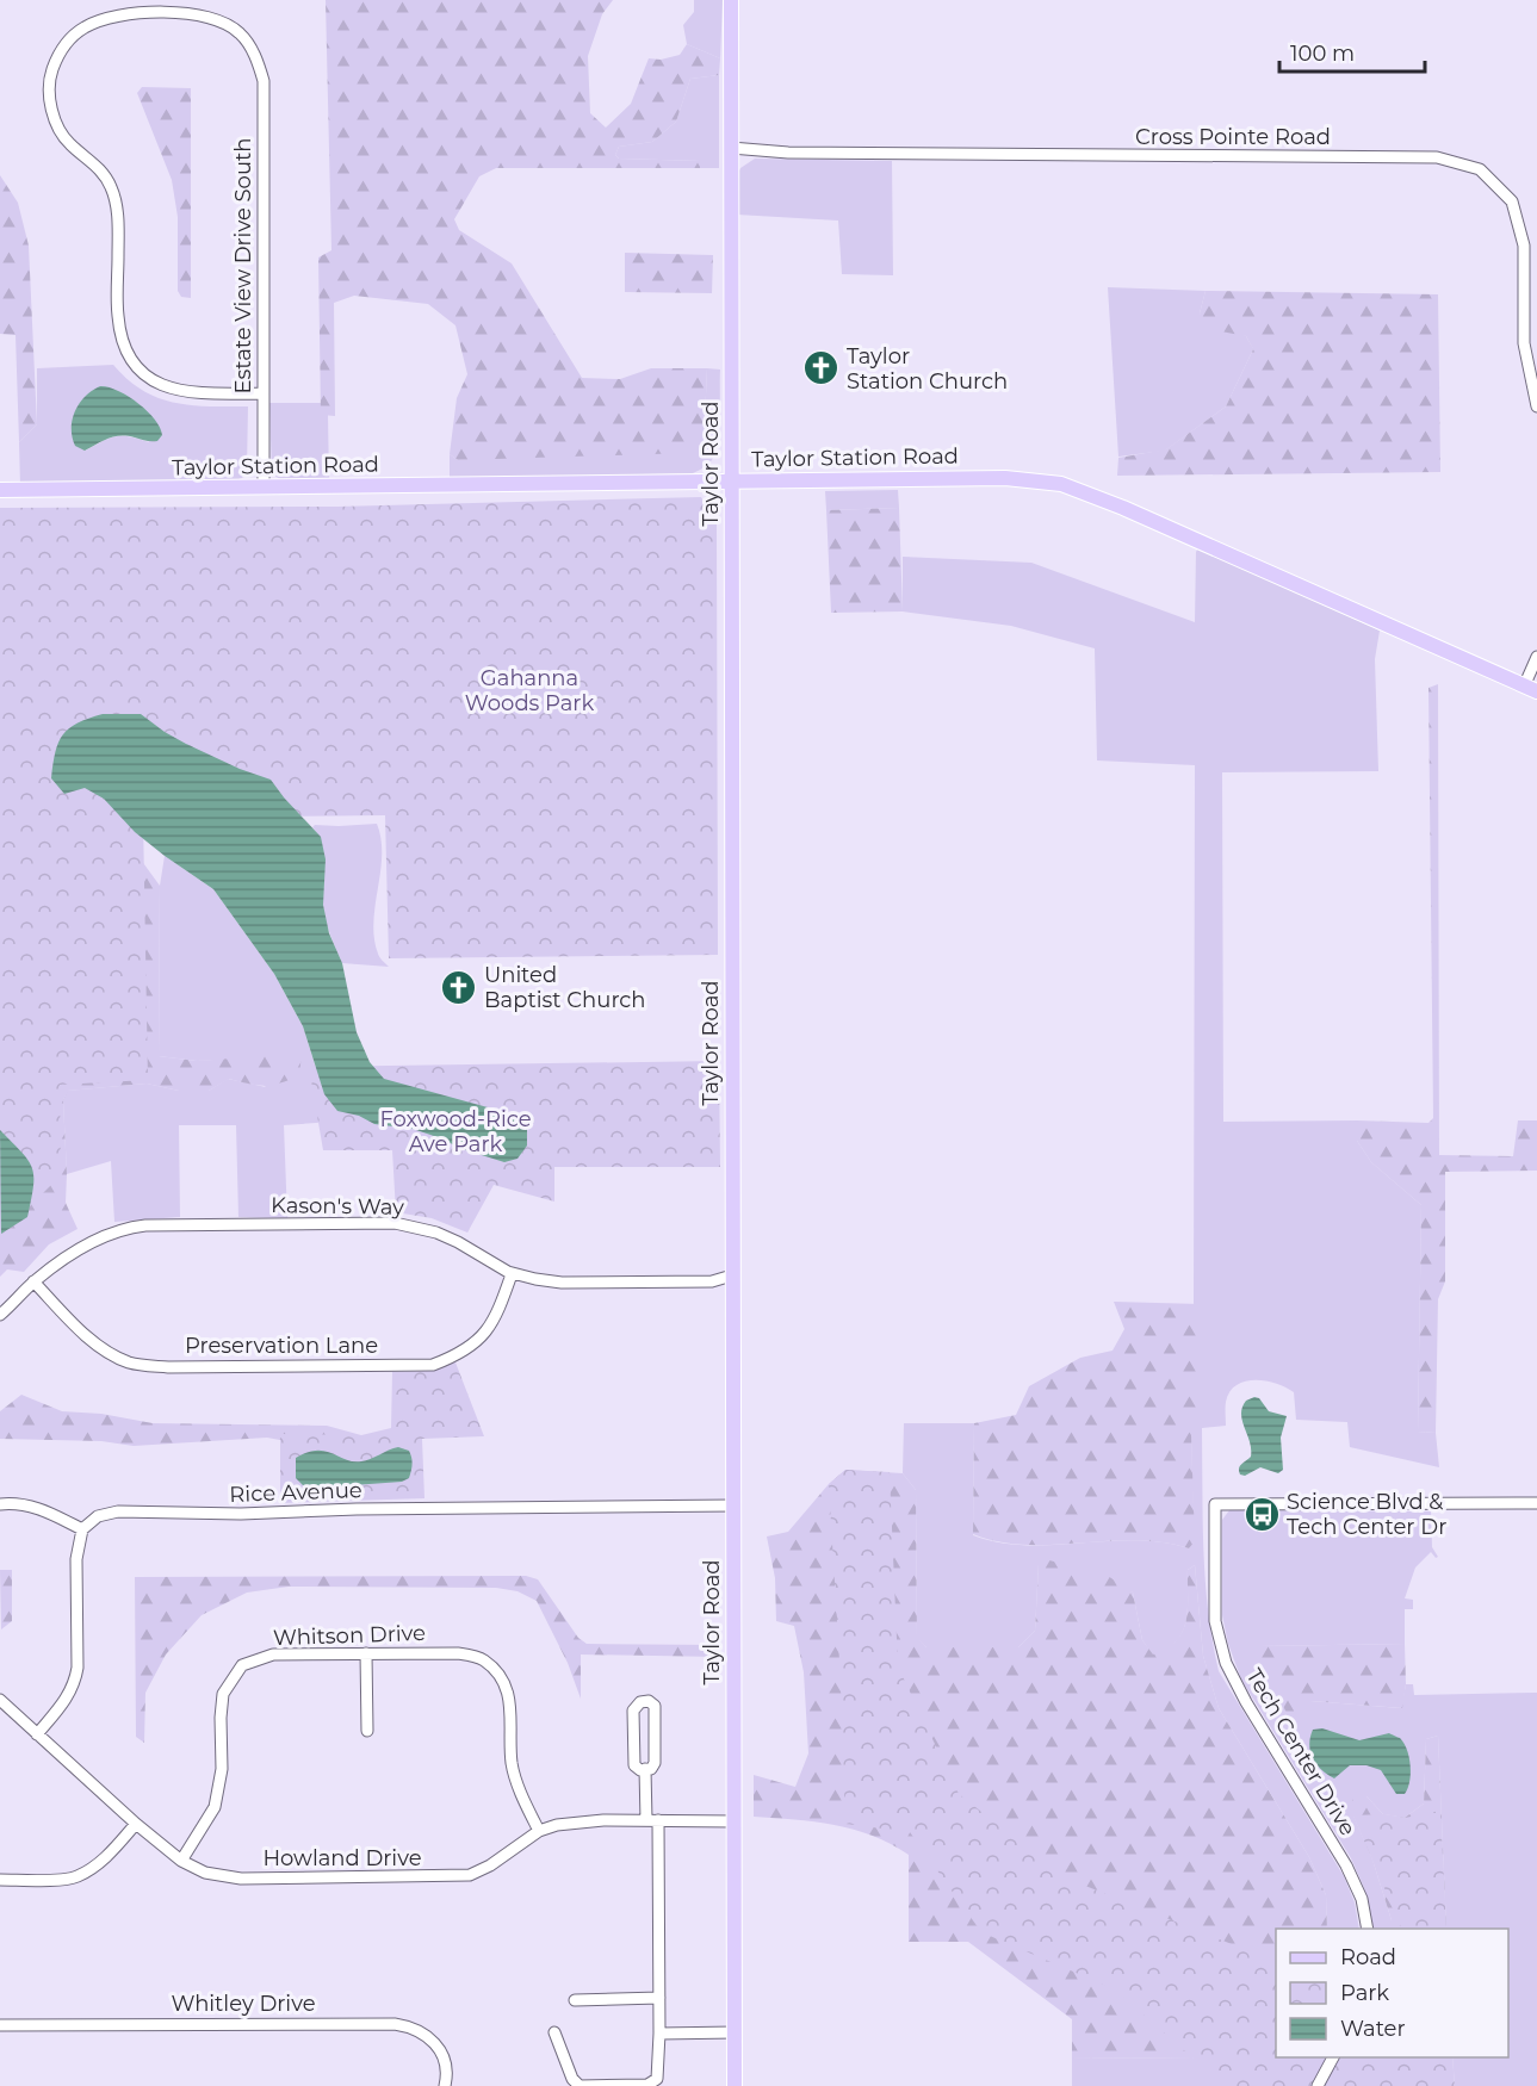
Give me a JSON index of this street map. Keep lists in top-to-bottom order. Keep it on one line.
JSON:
{"streets":{"main road":["Taylor Station Road","Taylor Road"],"street":["Cross Pointe Road","Estate View Drive South","Kason's Way","Preservation Lane","Rice Avenue","Whitson Drive","Tech Center Drive","Howland Drive","Whitley Drive"]},"crossings":[["Cross Pointe Road","Taylor Road"],["Estate View Drive South","Taylor Station Road"],["Taylor Station Road","Taylor Road"],["Taylor Road","Kason's Way"],["Taylor Road","Rice Avenue"],["Taylor Road","Howland Drive"],["Kason's Way","Preservation Lane"],["Whitson Drive","Howland Drive"]],"parks":["Gahanna Woods Park","Foxwood-Rice Ave Park"],"places":{"church":["Taylor Station Church","United Baptist Church"],"bus stop":["Science Blvd & Tech Center Dr"]},"legend":["Road","Park","Water"],"scale_bar":"100 m"}
